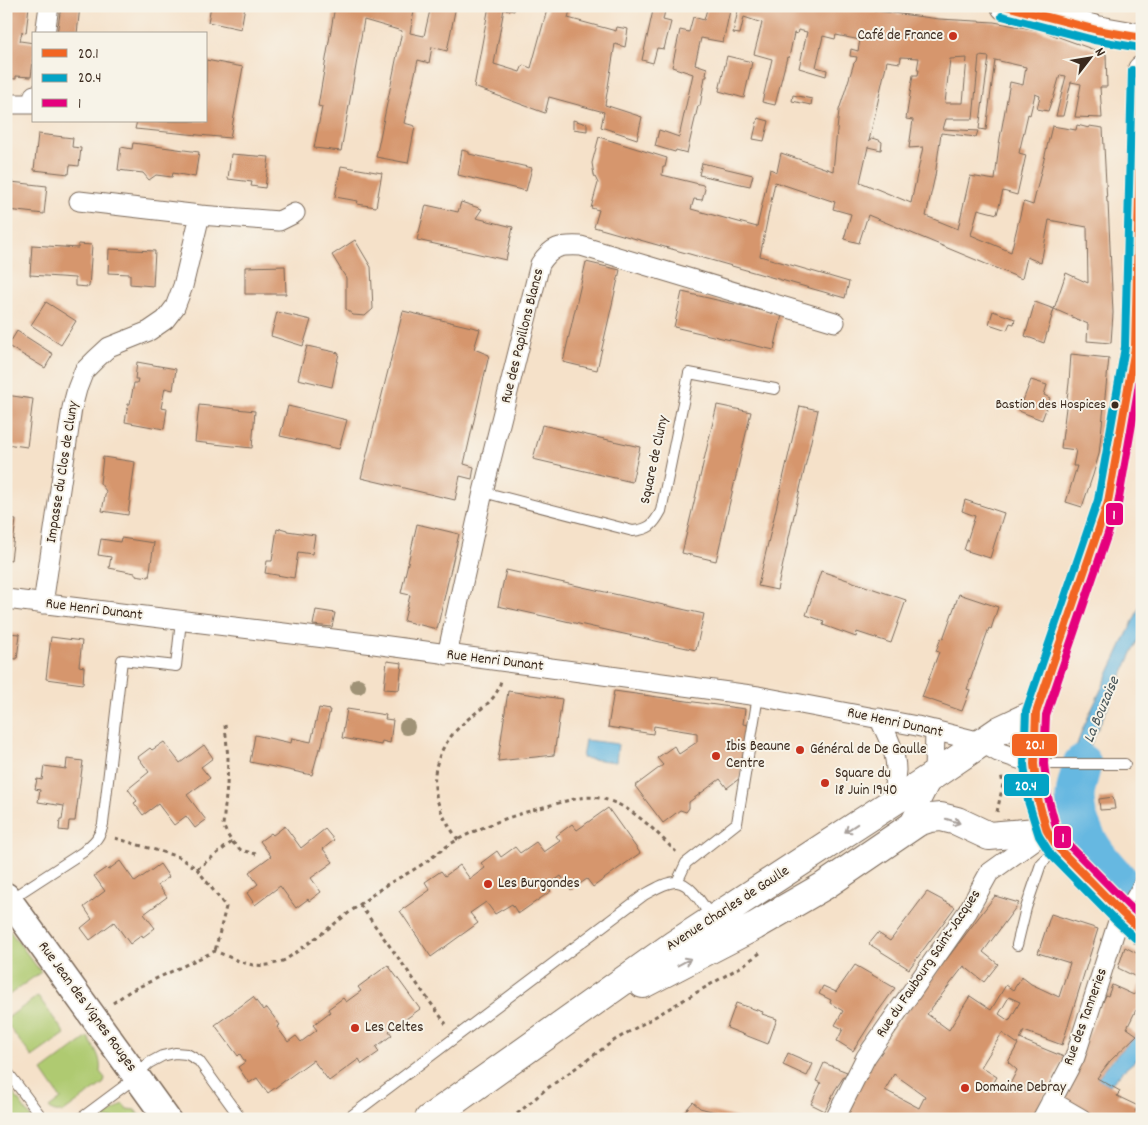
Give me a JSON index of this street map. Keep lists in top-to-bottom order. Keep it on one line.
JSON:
{"streets":{"main road":["Avenue Charles de Gaulle"],"street":["Rue des Papillons Blancs","Impasse du Clos de Cluny","Rue Henri Dunant","Rue du Faubourg Saint-Jacques","Rue Jean des Vignes Rouges","Rue des Tanneries"],"lane":["Square de Cluny"]},"crossings":[["Rue des Papillons Blancs","Square de Cluny"],["Rue des Papillons Blancs","Rue Henri Dunant"],["Impasse du Clos de Cluny","Rue Henri Dunant"],["Rue Henri Dunant","Avenue Charles de Gaulle"],["Avenue Charles de Gaulle","Rue du Faubourg Saint-Jacques"]],"water":["La Bouzaise"],"places":["Café de France","Bastion des Hospices","Général de De Gaulle","Ibis Beaune Centre","Square du 18 Juin 1940","Les Burgondes","Les Celtes","Domaine Debray"],"lines":["transit line 20.1","transit line 20.4","transit line 1"],"legend":["20.1","20.4","1"],"north":"top right"}
